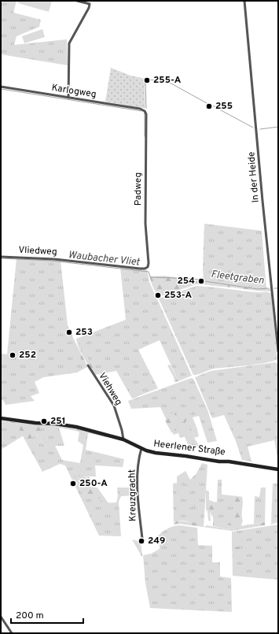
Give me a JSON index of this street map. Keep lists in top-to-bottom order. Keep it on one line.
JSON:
{"streets":{"main road":["Heerlener Straße"],"street":["Karlogweg","In der Heide","Padweg","Vliedweg","Viehweg","Kreuzgracht"]},"crossings":[["Karlogweg","Padweg"],["Padweg","Vliedweg"],["Viehweg","Heerlener Straße"],["Heerlener Straße","Kreuzgracht"]],"water":["Waubacher Vliet","Fleetgraben"],"places":["255-A","255","254","253-A","253","252","251","250-A","249"],"scale_bar":"200 m"}
